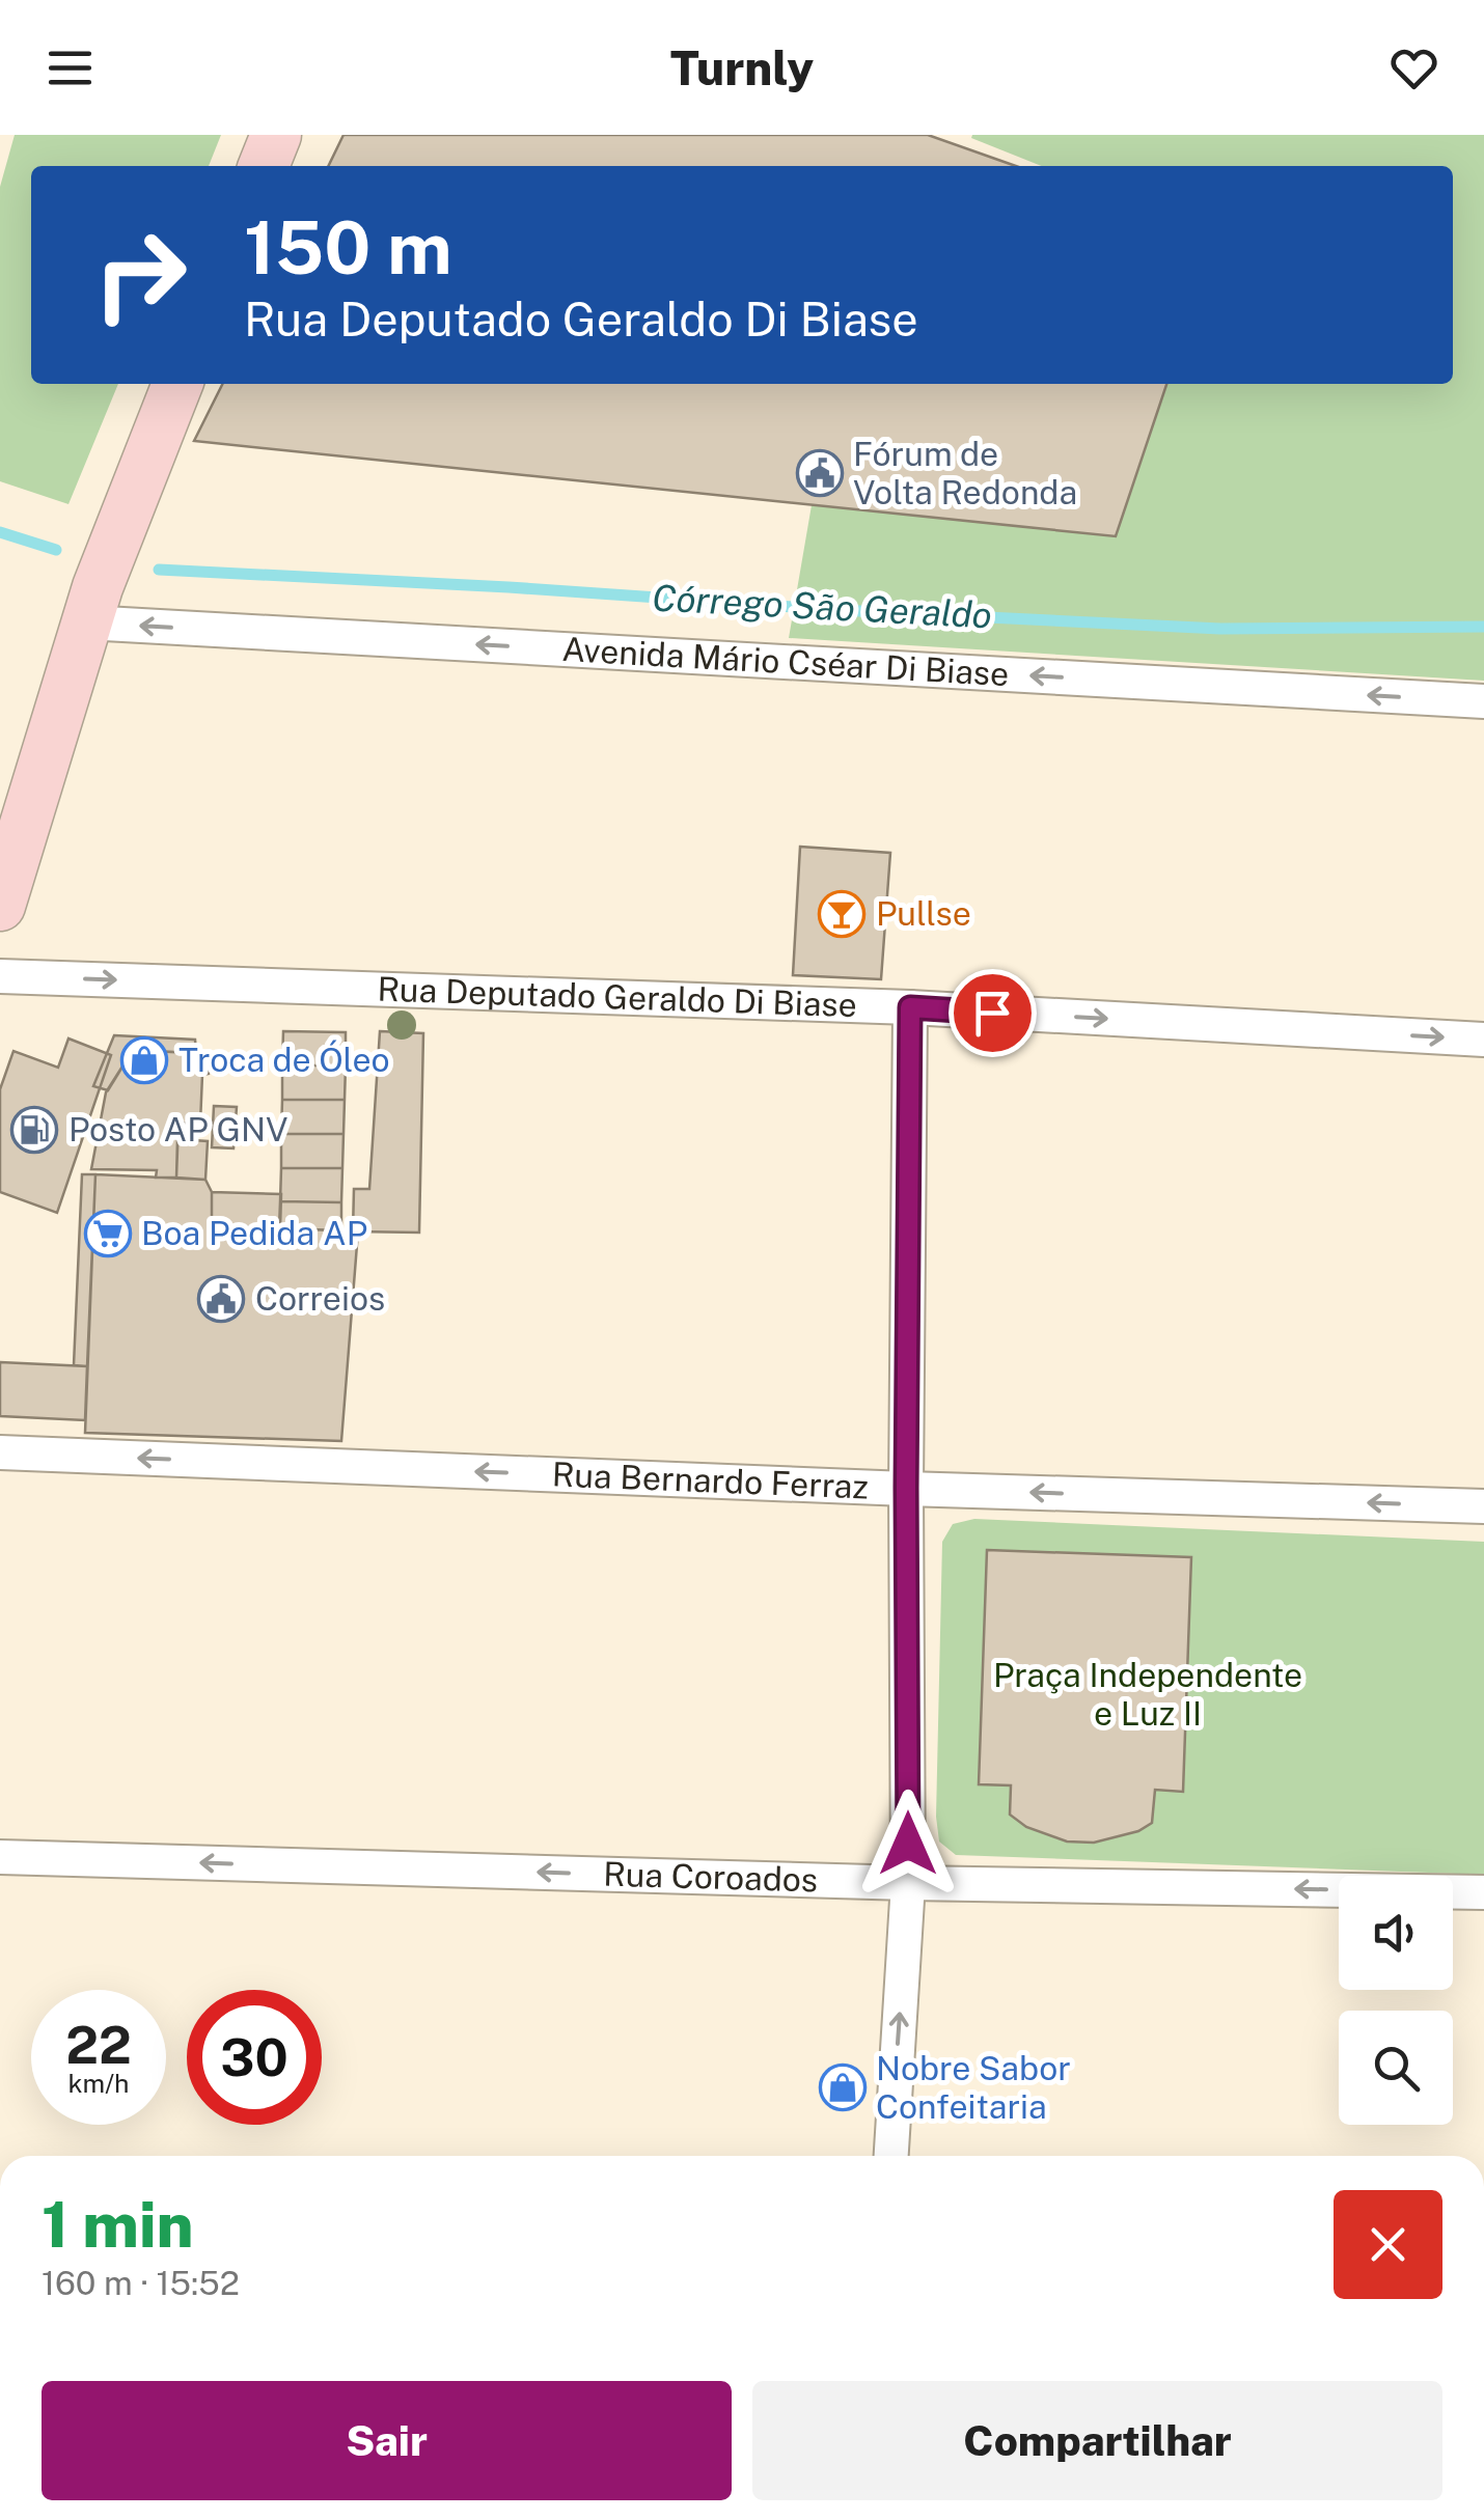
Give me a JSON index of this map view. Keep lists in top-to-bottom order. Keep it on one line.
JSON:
{"streets":{"street":["Avenida Mário Cséar Di Biase","Rua Deputado Geraldo Di Biase","Rua Bernardo Ferraz","Rua Coroados"]},"one_way":["Avenida Mário Cséar Di Biase","Rua Deputado Geraldo Di Biase","Rua Bernardo Ferraz","Rua Coroados"],"water":["Córrego São Geraldo"],"parks":["Praça Independente e Luz II"],"places":{"public building":["Fórum de Volta Redonda","Correios"],"bar":["Pullse"],"shop":["Troca de Óleo","Nobre Sabor Confeitaria"],"fuel station":["Posto AP GNV"],"supermarket":["Boa Pedida AP"]},"page":{"header":"Turnly","turn":["150 m","Rua Deputado Geraldo Di Biase"],"speed":"22 km/h","limit":"30","heading":["1 min","160 m · 15:52"],"buttons":["Sair","Compartilhar"]}}
